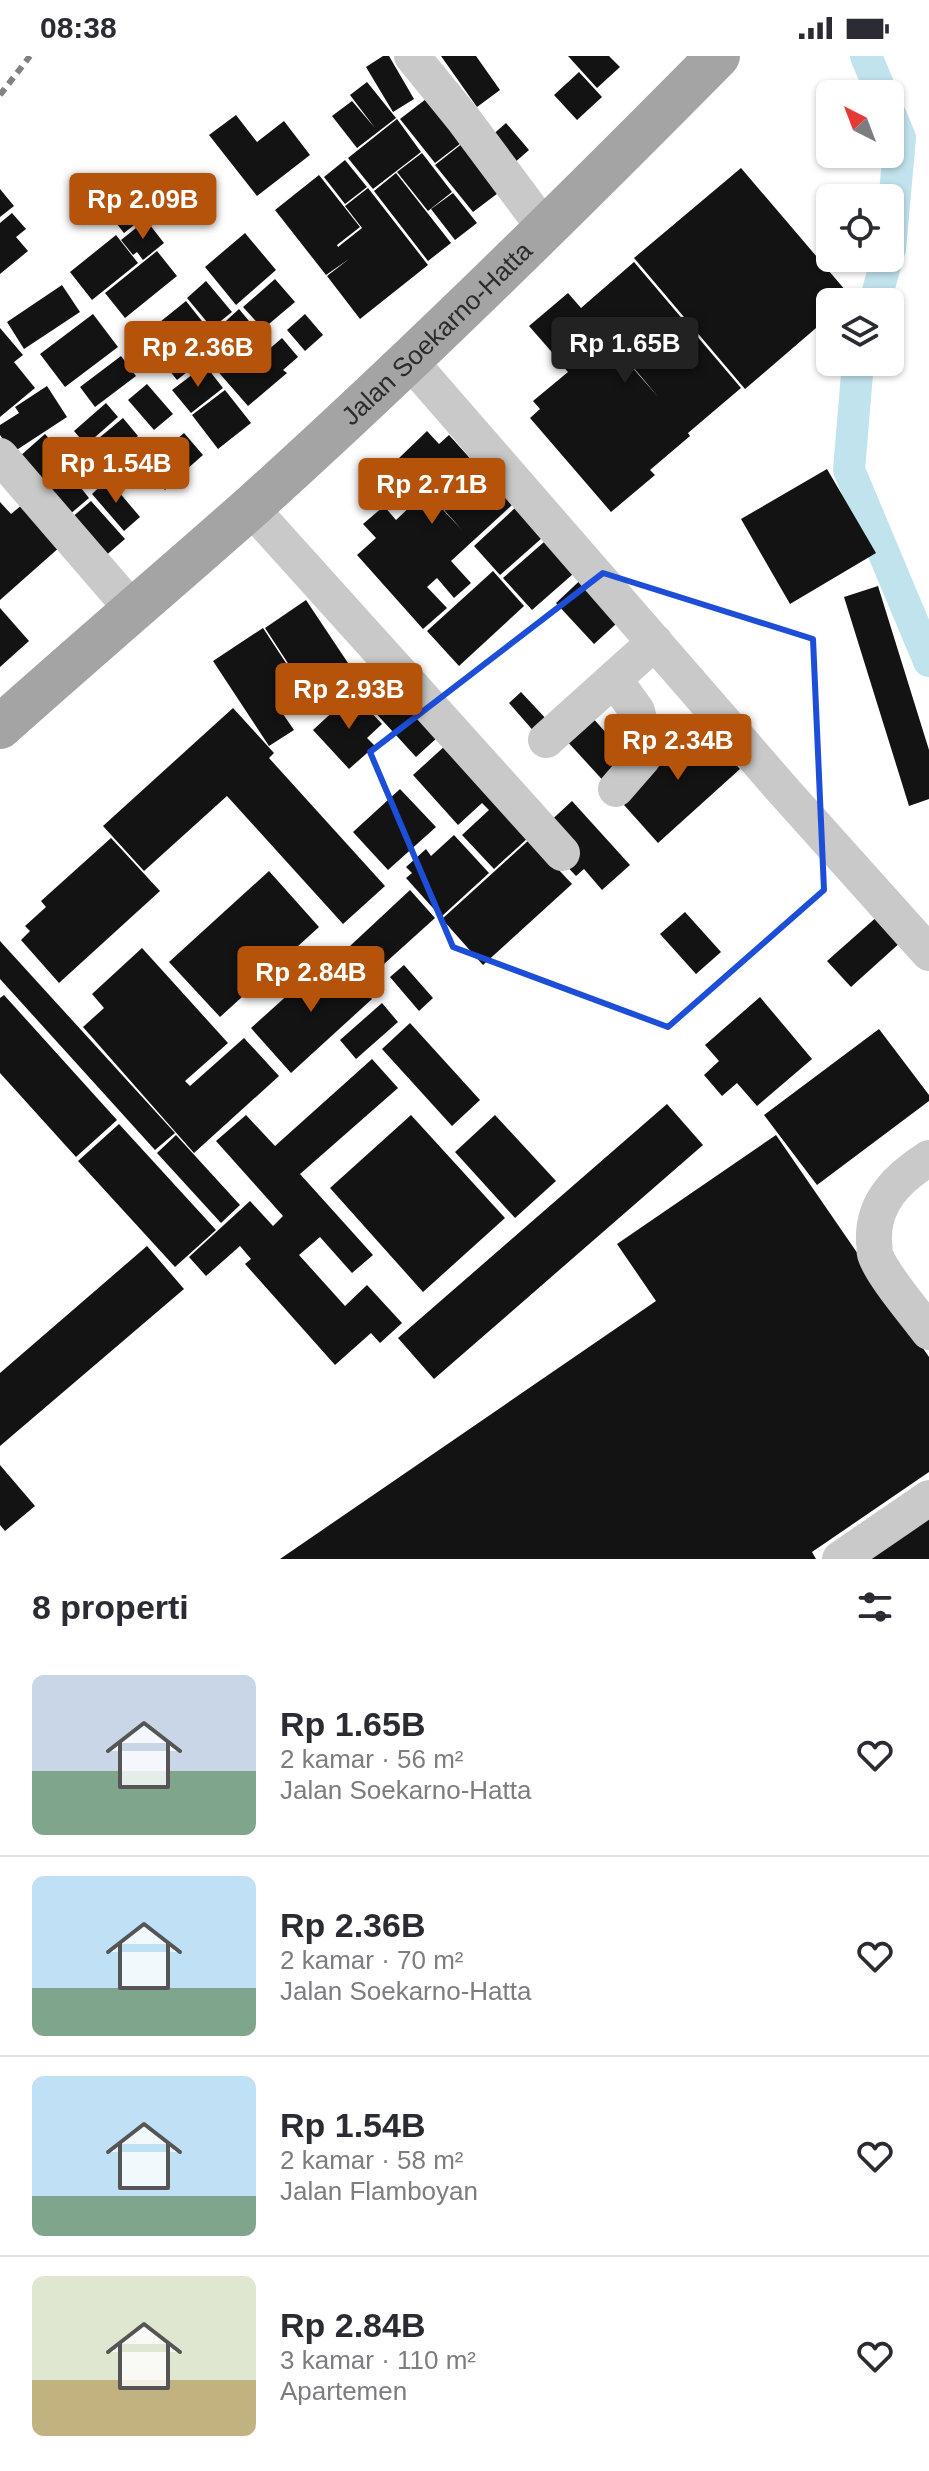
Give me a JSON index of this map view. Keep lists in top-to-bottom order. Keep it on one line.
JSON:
{"streets":{"main road":["Jalan Soekarno-Hatta"]},"north":"top left","page":{"status":"08:38","price":["Rp 2.09B","Rp 1.65B","Rp 2.36B","Rp 1.54B","Rp 2.71B","Rp 2.93B","Rp 2.34B","Rp 2.84B"],"heading":"8 properti","list":[{"name":"Rp 1.65B","note":"2 kamar · 56 m² · Jalan Soekarno-Hatta"},{"name":"Rp 2.36B","note":"2 kamar · 70 m² · Jalan Soekarno-Hatta"},{"name":"Rp 1.54B","note":"2 kamar · 58 m² · Jalan Flamboyan"},{"name":"Rp 2.84B","note":"3 kamar · 110 m² · Apartemen"}]}}
